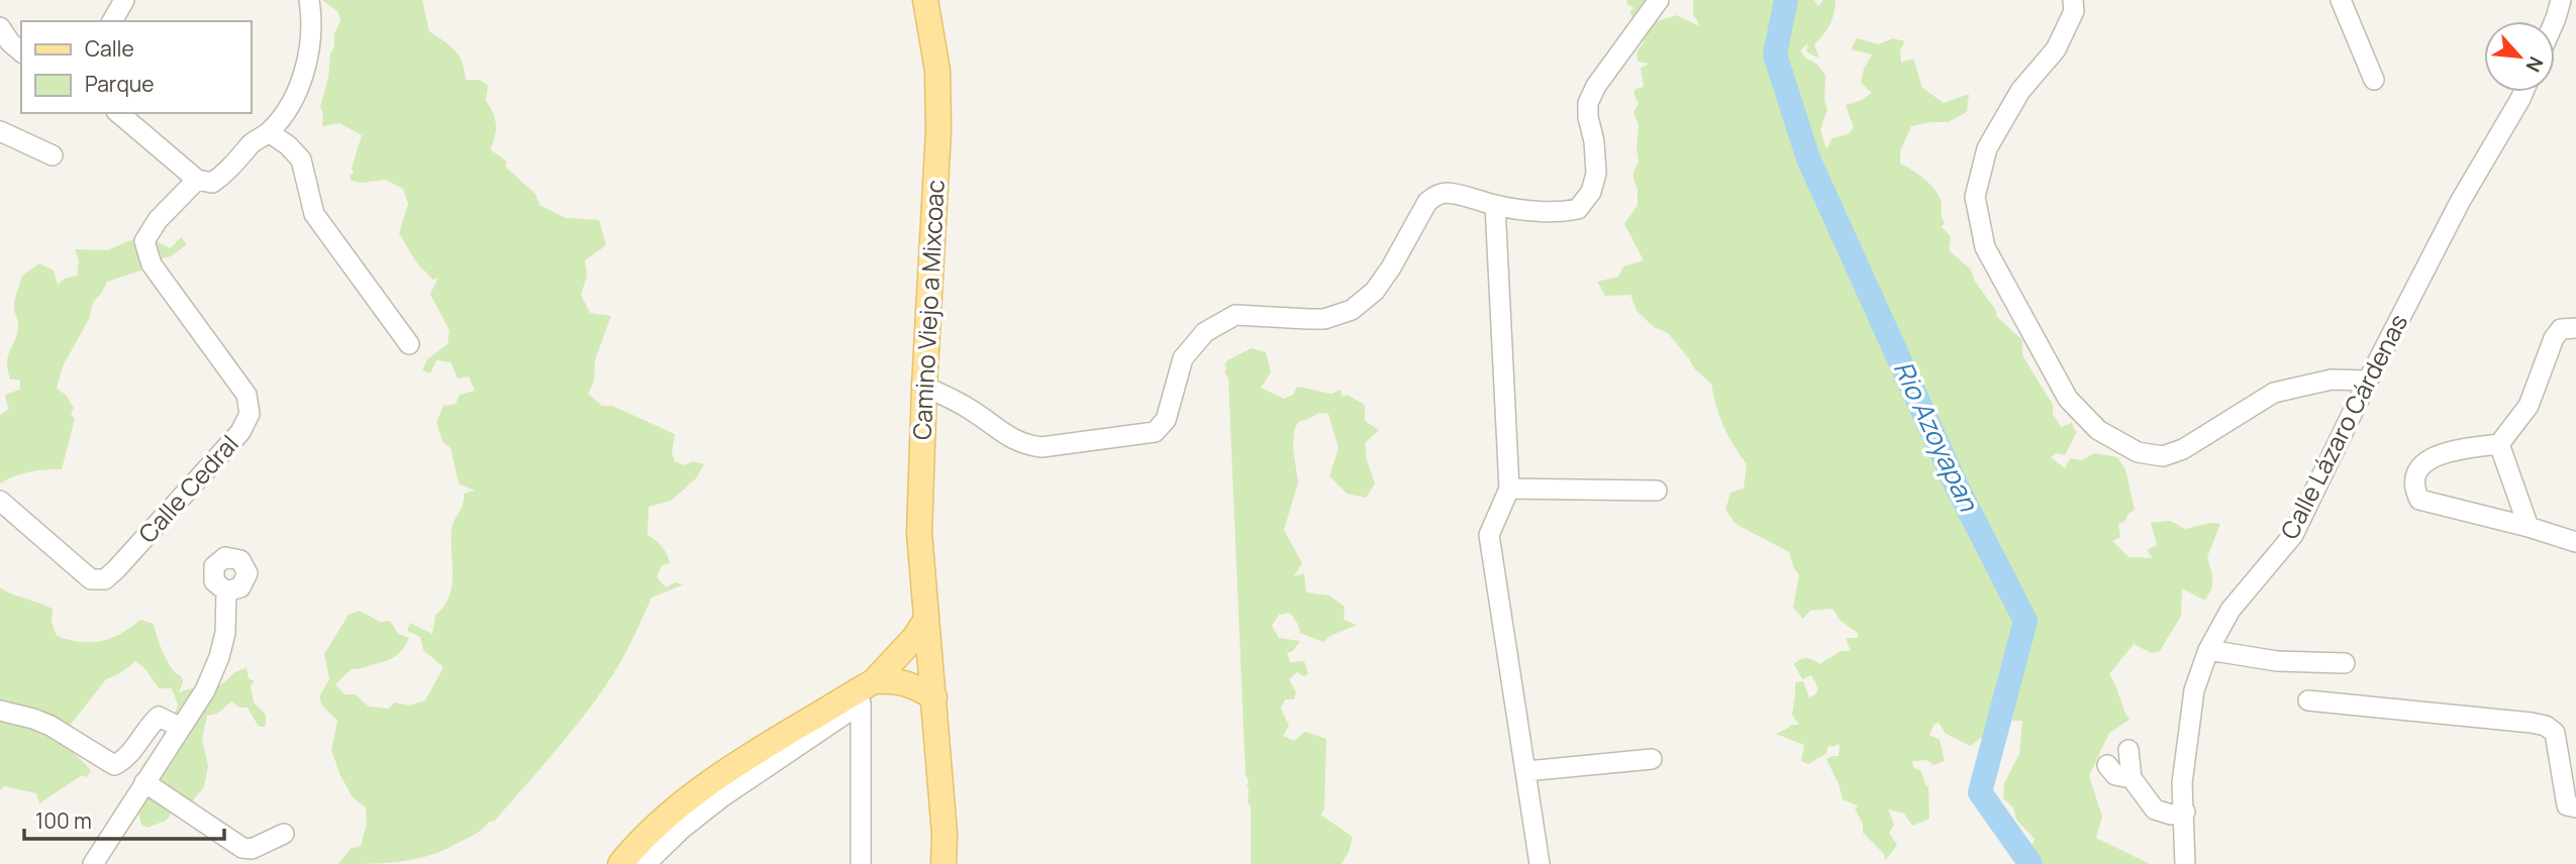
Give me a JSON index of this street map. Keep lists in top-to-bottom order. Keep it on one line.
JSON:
{"streets":{"main road":["Camino Viejo a Mixcoac"],"street":["Calle Lázaro Cárdenas","Calle Cedral"]},"water":["Rio Azoyapan"],"legend":["Calle","Parque"],"scale_bar":"100 m","north":"bottom right"}
